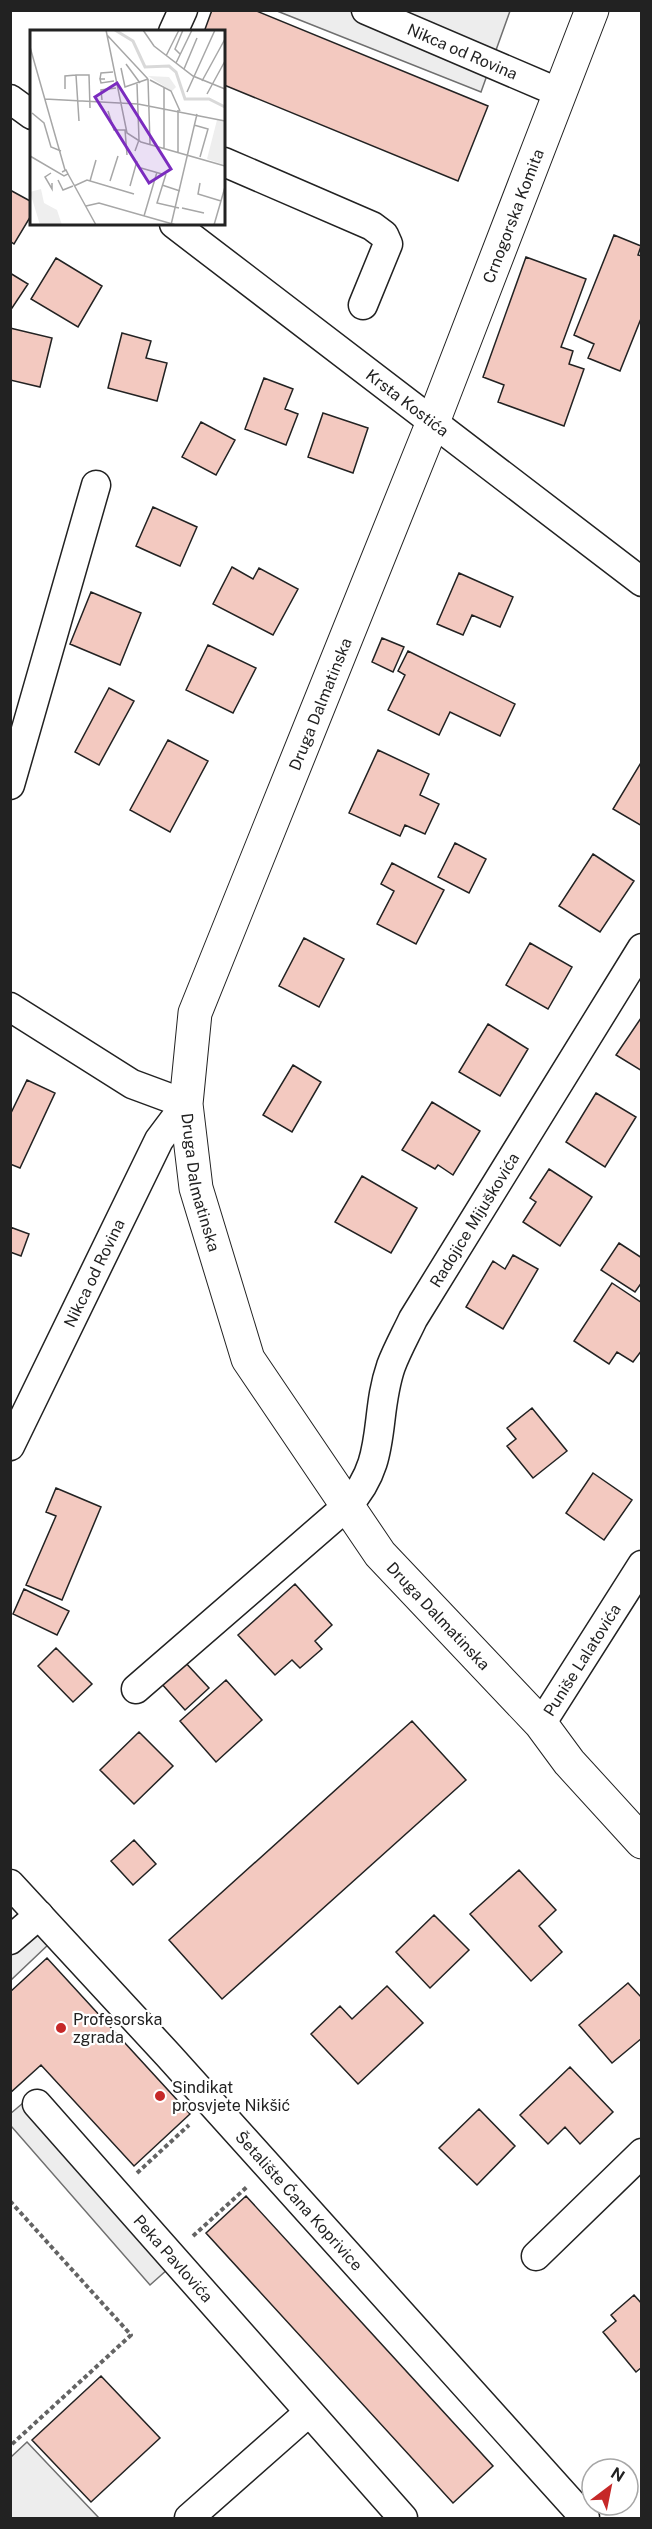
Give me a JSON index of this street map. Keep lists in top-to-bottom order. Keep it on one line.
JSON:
{"streets":{"street":["Nikca od Rovina","Crnogorska Komita","Krsta Kostića","Druga Dalmatinska","Radojice Mijuškovića","Puniše Lalatovića","Šetalište Ćana Koprivice","Peka Pavlovića"]},"crossings":[["Nikca od Rovina","Crnogorska Komita"],["Nikca od Rovina","Druga Dalmatinska"],["Crnogorska Komita","Krsta Kostića"],["Crnogorska Komita","Druga Dalmatinska"],["Krsta Kostića","Druga Dalmatinska"],["Druga Dalmatinska","Radojice Mijuškovića"],["Druga Dalmatinska","Puniše Lalatovića"]],"places":["Profesorska zgrada","Sindikat prosvjete Nikšić"],"north":"top right"}
